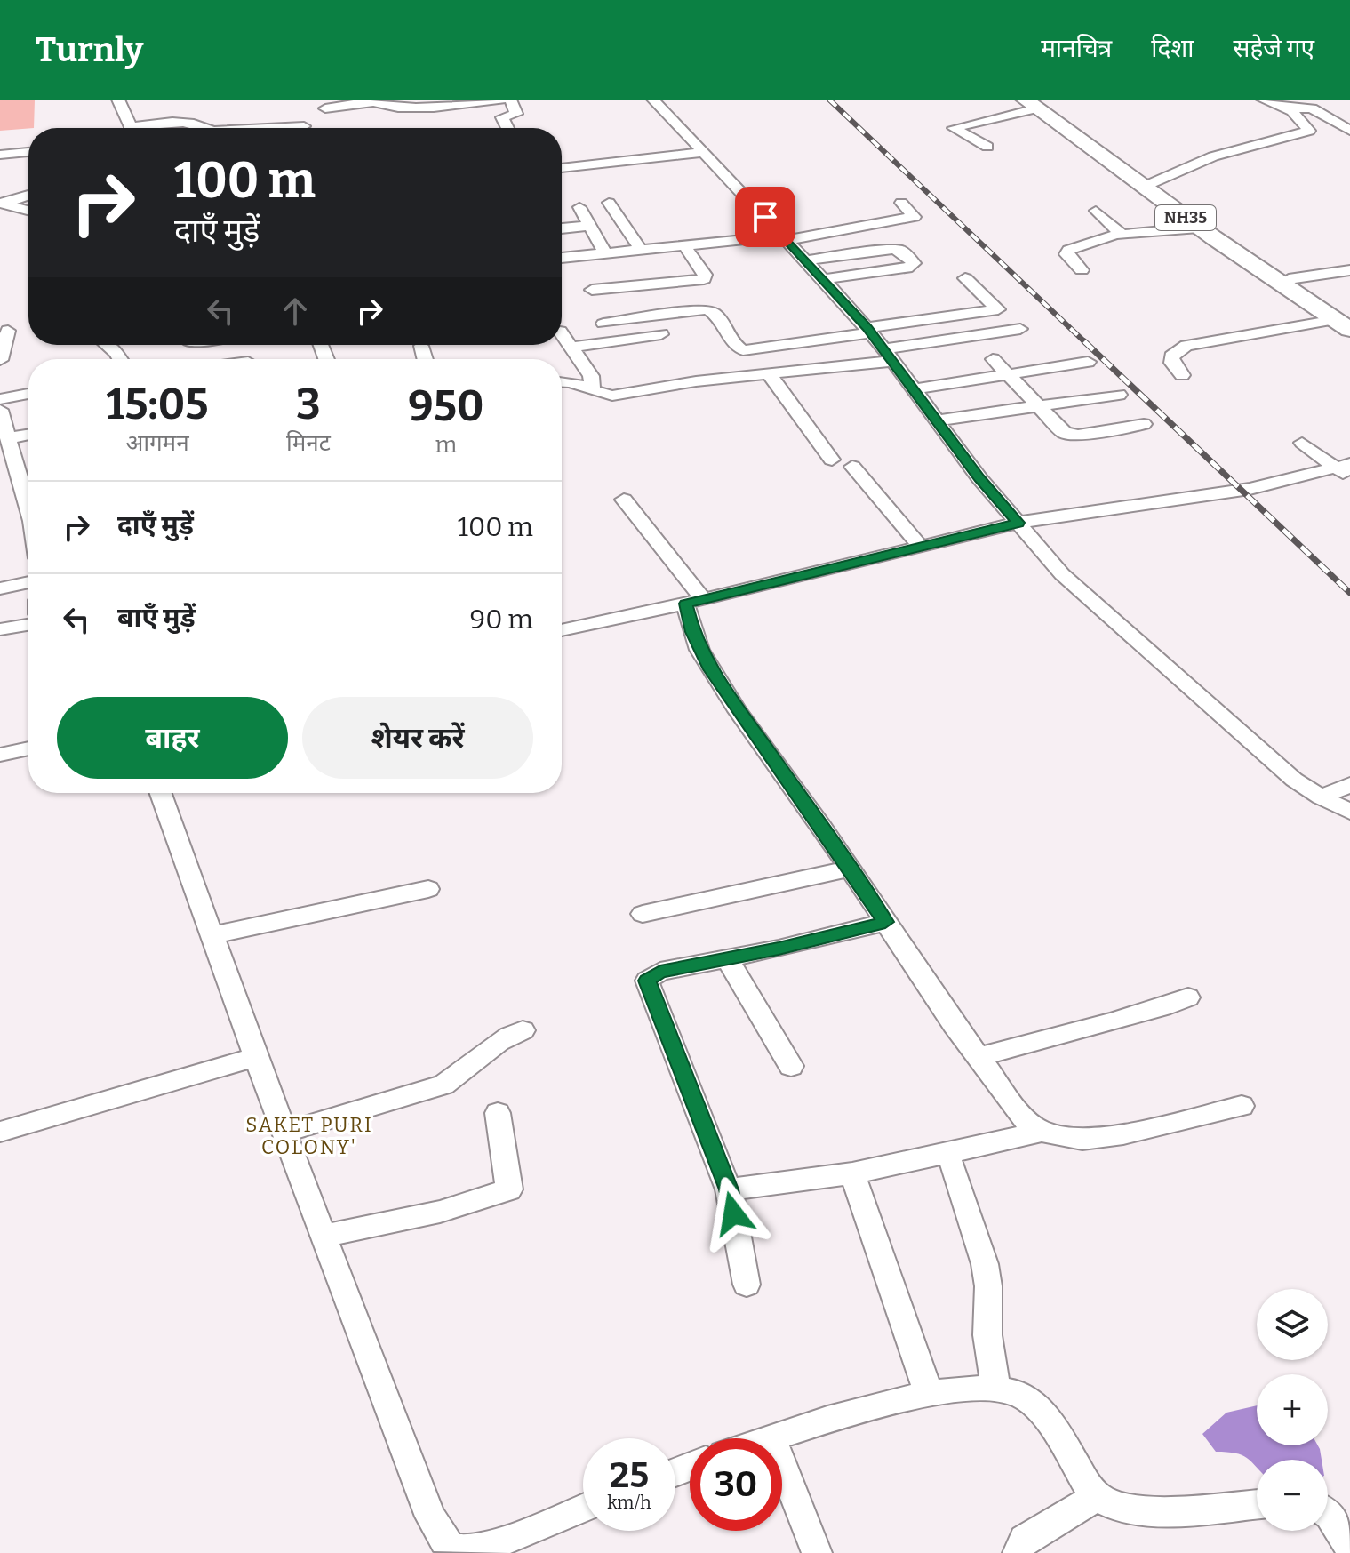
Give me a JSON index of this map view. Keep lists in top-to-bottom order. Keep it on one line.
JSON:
{"streets":{"highway":["NH35"]},"districts":["SAKET PURI COLONY'"],"page":{"header":"Turnly","nav":["मानचित्र","दिशा","सहेजे गए"],"turn":["100 m","दाएँ मुड़ें"],"eta":["15:05","आगमन","3","मिनट","950","m"],"list":[{"name":"दाएँ मुड़ें","value":"100 m"},{"name":"बाएँ मुड़ें","value":"90 m"}],"buttons":["बाहर","शेयर करें"],"map_buttons":["+","−"],"speed":"25 km/h","limit":"30"}}
